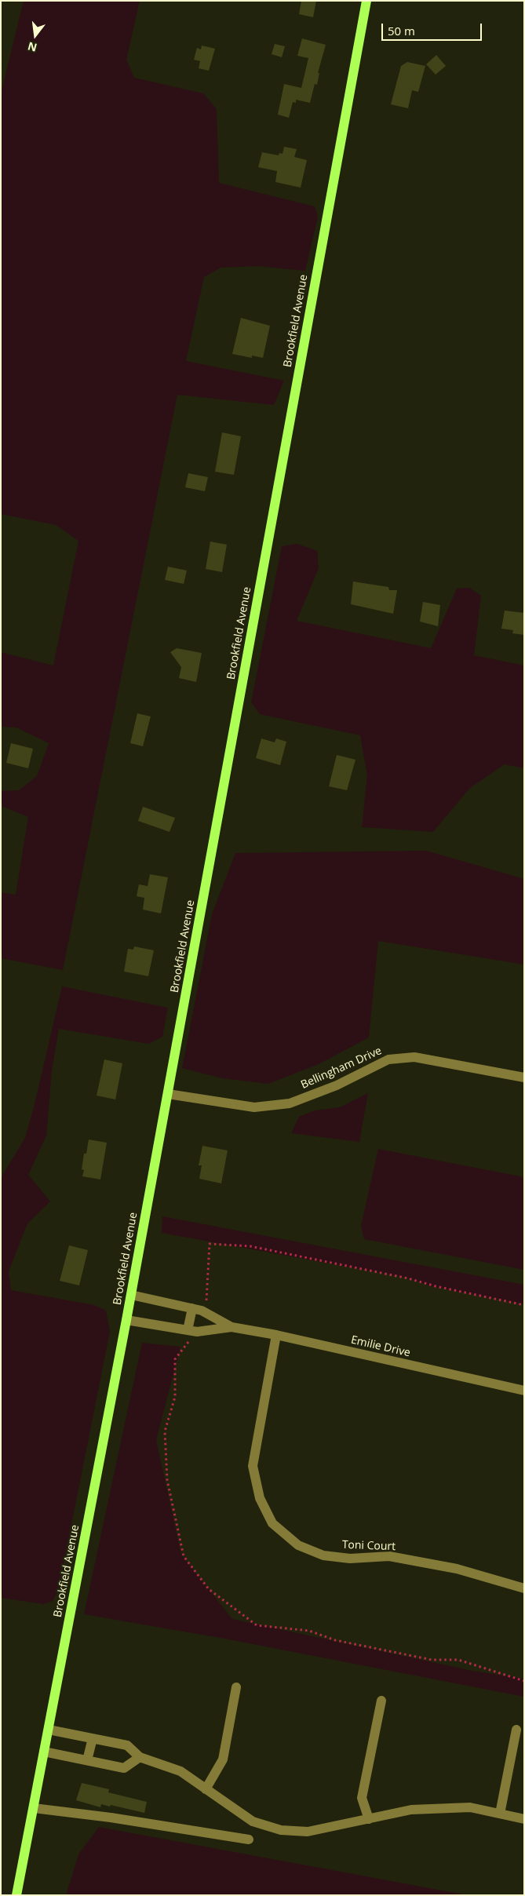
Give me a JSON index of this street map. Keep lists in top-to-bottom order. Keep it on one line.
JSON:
{"streets":{"main road":["Brookfield Avenue"],"street":["Bellingham Drive","Emilie Drive","Toni Court"]},"crossings":[["Brookfield Avenue","Bellingham Drive"],["Brookfield Avenue","Emilie Drive"],["Emilie Drive","Toni Court"]],"scale_bar":"50 m","north":"bottom"}
